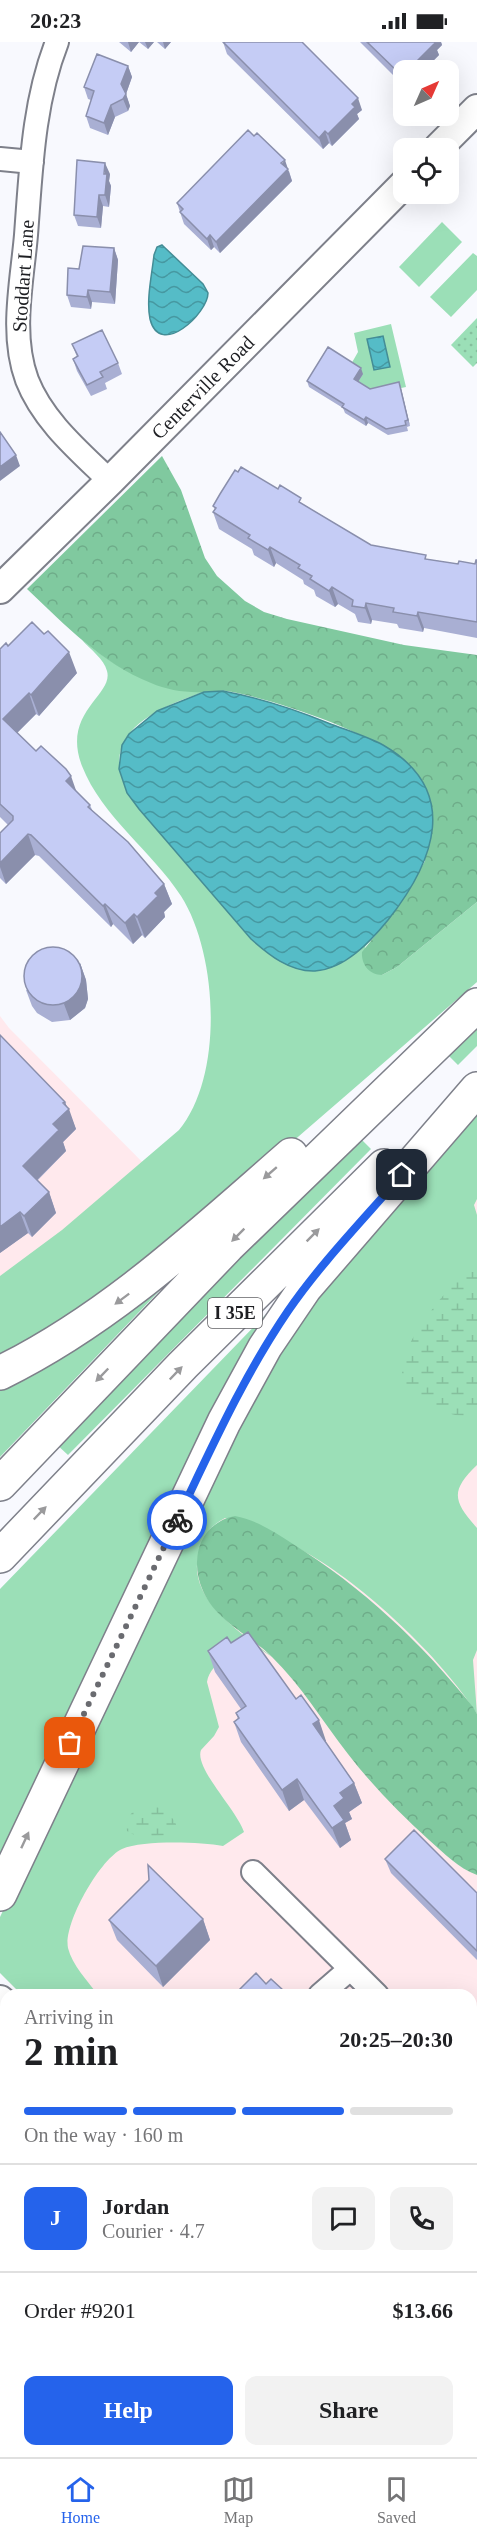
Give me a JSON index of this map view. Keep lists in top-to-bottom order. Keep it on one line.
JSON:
{"streets":{"highway":["I 35E"],"main road":["Centerville Road"],"street":["Stoddart Lane"]},"crossings":[["Stoddart Lane","Centerville Road"]],"north":"top right","page":{"status":"20:23","heading":["2 min","Arriving in","20:25–20:30"],"panel":["Jordan","Courier · 4.7","Order #9201","$13.66"],"bar":"On the way · 160 m","round":"J","buttons":["Help","Share"],"tabs":["Home","Map","Saved"]}}
